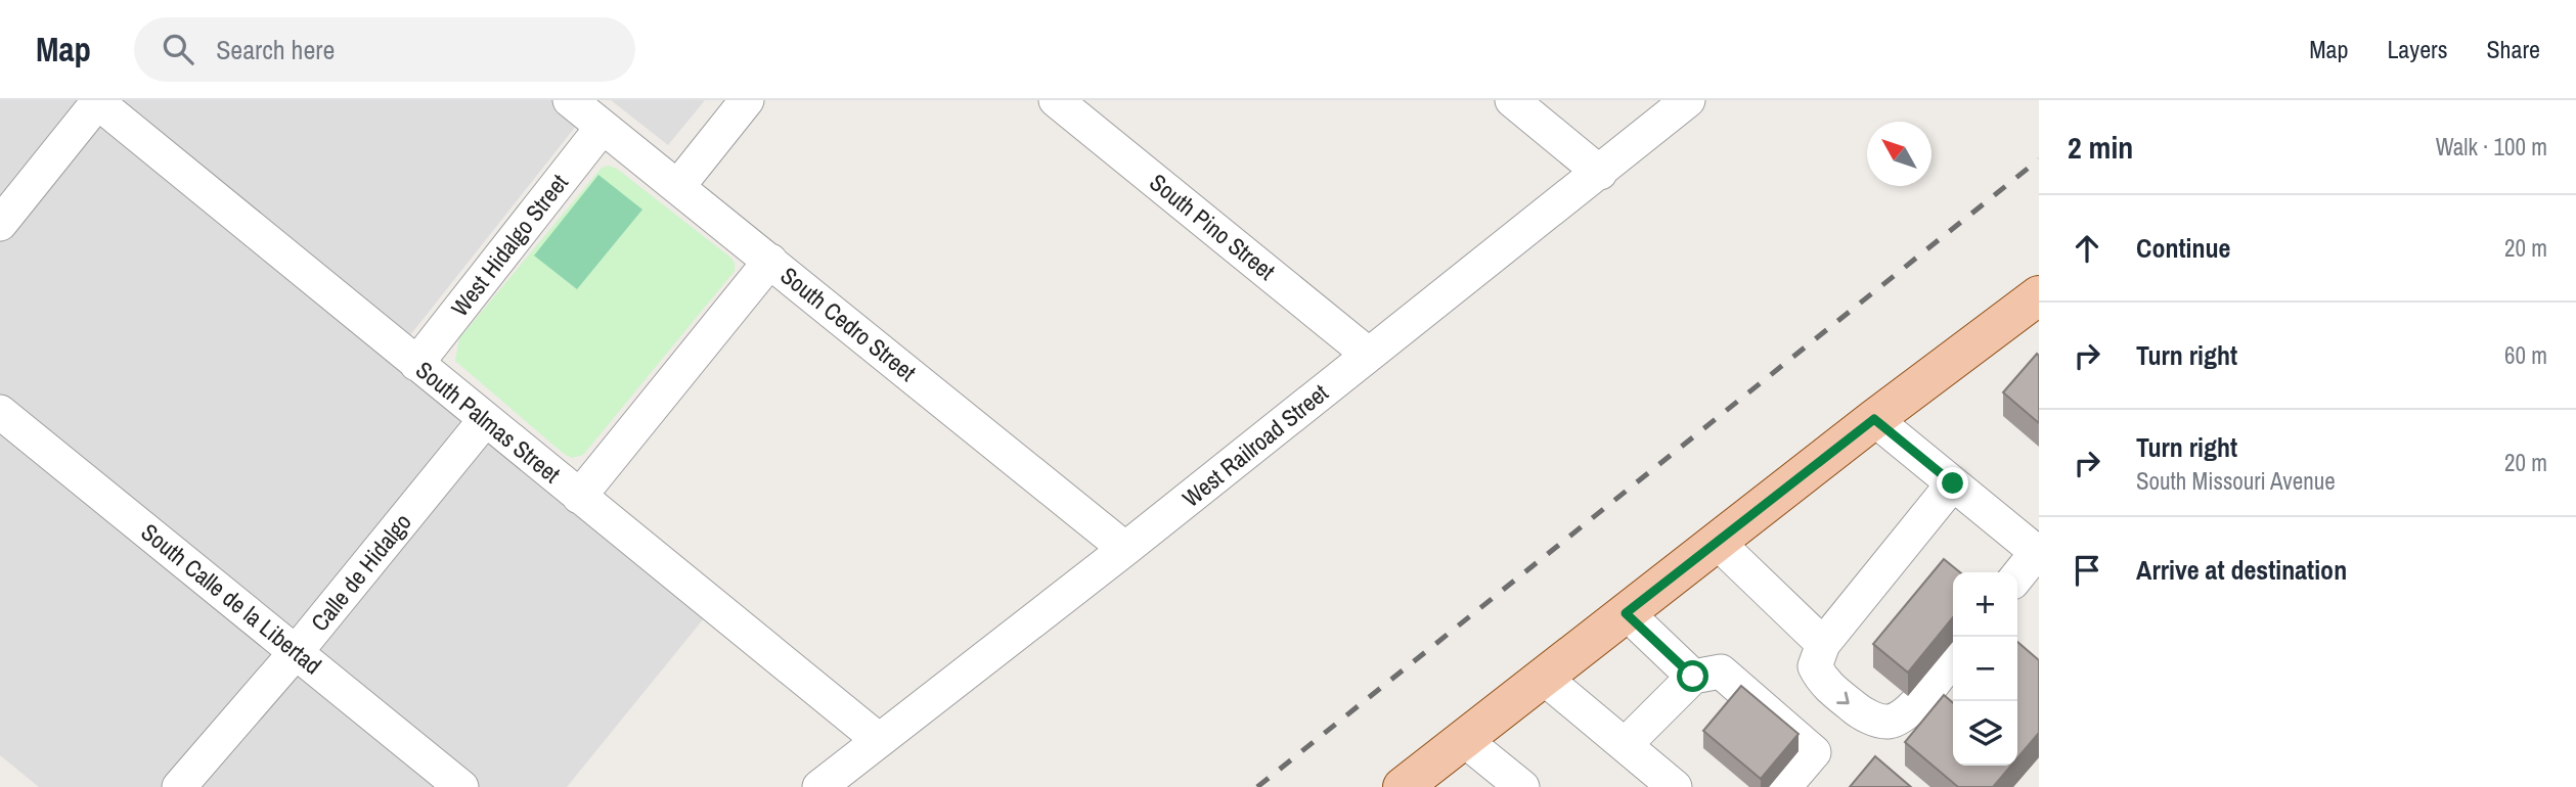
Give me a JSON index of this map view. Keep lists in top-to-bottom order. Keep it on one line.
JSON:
{"streets":{"street":["South Pino Street","West Hidalgo Street","South Cedro Street","South Palmas Street","West Railroad Street","Calle de Hidalgo","South Calle de la Libertad"]},"crossings":[["South Pino Street","West Railroad Street"],["West Hidalgo Street","South Cedro Street"],["West Hidalgo Street","South Palmas Street"],["South Cedro Street","West Railroad Street"],["South Palmas Street","West Railroad Street"],["South Palmas Street","Calle de Hidalgo"],["Calle de Hidalgo","South Calle de la Libertad"]],"north":"top left","page":{"header":"Map","search":"Search here","nav":["Map","Layers","Share"],"heading":["2 min","Walk · 100 m"],"list":[["Continue","20 m"],["Turn right","60 m"],["Turn right","South Missouri Avenue","20 m"],"Arrive at destination"],"map_buttons":["+","−"]}}
